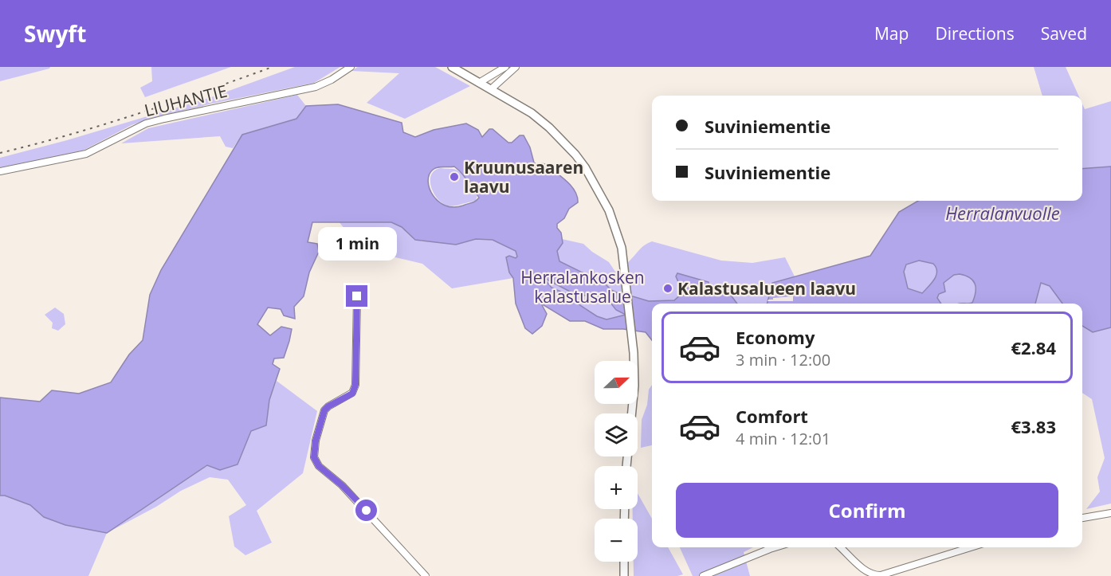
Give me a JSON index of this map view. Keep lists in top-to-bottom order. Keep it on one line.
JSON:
{"streets":{"street":["LIUHANTIE"]},"water":["Herralanvuolle"],"parks":["Herralankosken kalastusalue"],"places":["Kruunusaaren laavu","Kalastusalueen laavu"],"north":"right","page":{"header":"Swyft","nav":["Map","Directions","Saved"],"banner":["Suviniementie","Suviniementie"],"bubble":"1 min","list":[{"name":"Economy","note":"3 min · 12:00","value":"€2.84"},{"name":"Comfort","note":"4 min · 12:01","value":"€3.83"}],"map_buttons":["+","−"],"buttons":"Confirm"}}
